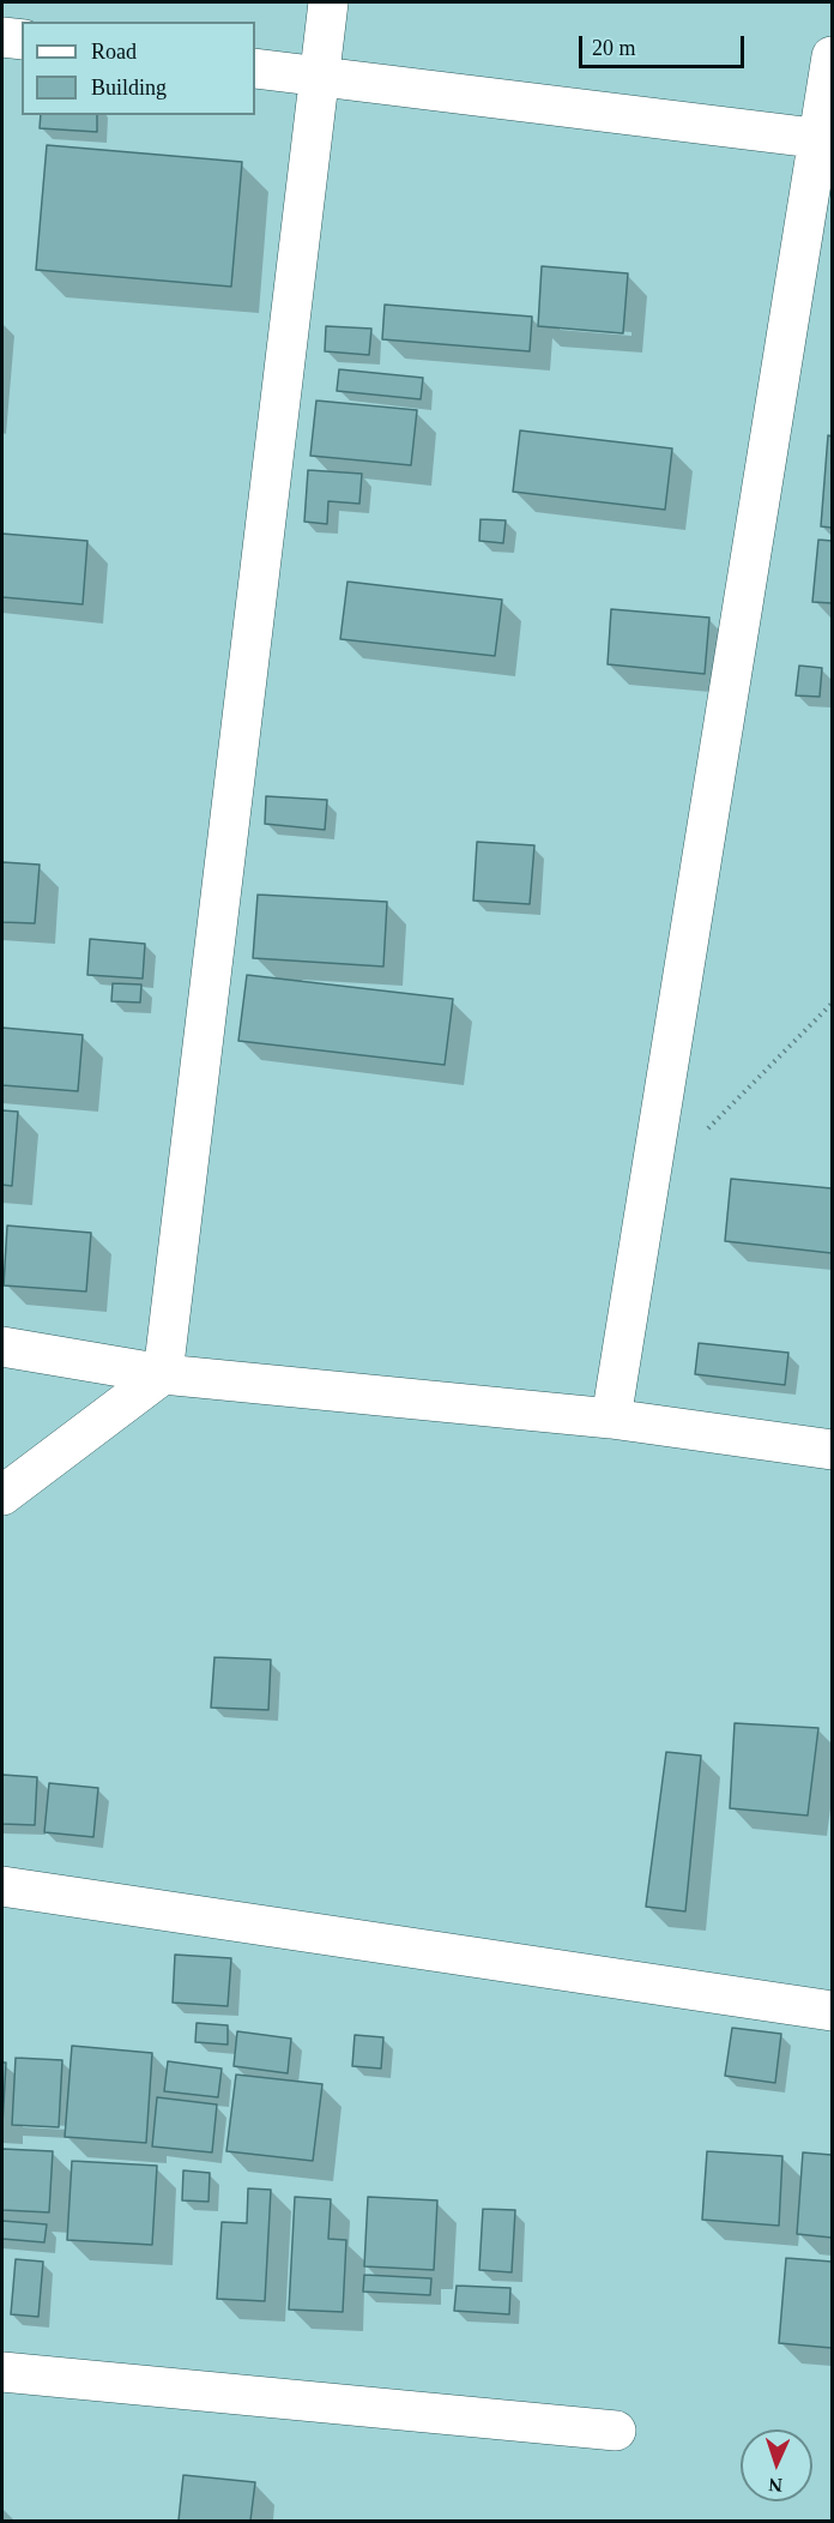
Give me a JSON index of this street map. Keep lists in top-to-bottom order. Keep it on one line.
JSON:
{"legend":["Road","Building"],"scale_bar":"20 m","north":"bottom"}
